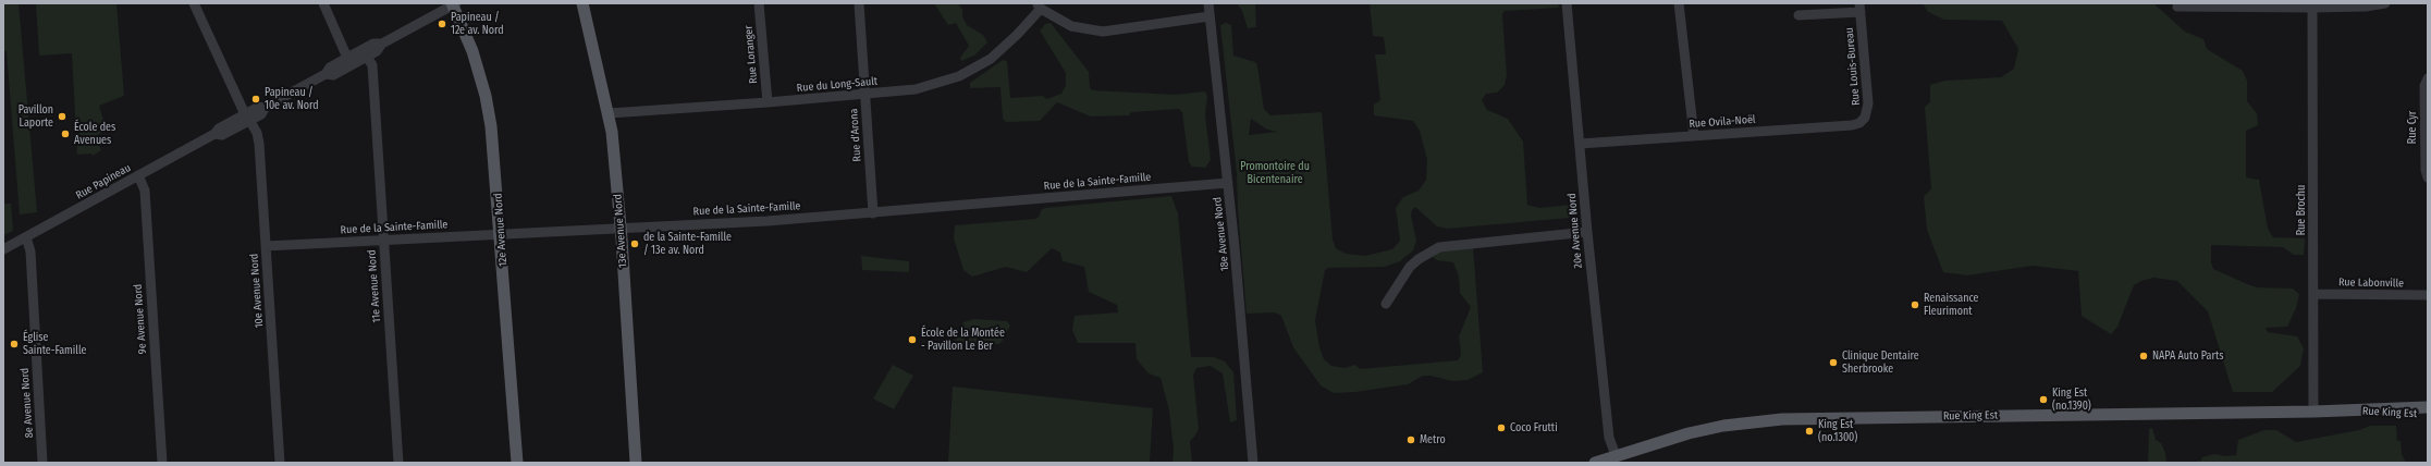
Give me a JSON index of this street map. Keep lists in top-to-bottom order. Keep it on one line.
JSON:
{"streets":{"main road":["12e Avenue Nord","13e Avenue Nord","Rue King Est"],"street":["Rue Loranger","Rue Louis-Bureau","Rue du Long-Sault","Rue Ovila-Noël","Rue Cyr","Rue d'Arona","Rue Papineau","Rue de la Sainte-Famille","Rue Brochu","20e Avenue Nord","18e Avenue Nord","Rue Labonville","11e Avenue Nord","10e Avenue Nord","9e Avenue Nord","8e Avenue Nord"]},"crossings":[["Rue Loranger","Rue du Long-Sault"],["Rue Louis-Bureau","Rue Ovila-Noël"],["Rue du Long-Sault","Rue d'Arona"],["Rue du Long-Sault","13e Avenue Nord"],["Rue Ovila-Noël","20e Avenue Nord"],["Rue d'Arona","Rue de la Sainte-Famille"],["Rue Papineau","12e Avenue Nord"],["Rue Papineau","11e Avenue Nord"],["Rue Papineau","10e Avenue Nord"],["Rue Papineau","9e Avenue Nord"],["Rue Papineau","8e Avenue Nord"],["Rue de la Sainte-Famille","12e Avenue Nord"],["Rue de la Sainte-Famille","13e Avenue Nord"],["Rue de la Sainte-Famille","18e Avenue Nord"],["Rue de la Sainte-Famille","11e Avenue Nord"],["Rue de la Sainte-Famille","10e Avenue Nord"],["Rue Brochu","Rue Labonville"],["Rue Brochu","Rue King Est"],["20e Avenue Nord","Rue King Est"]],"parks":["Promontoire du Bicentenaire"],"places":["Papineau / 12e av. Nord","Papineau / 10e av. Nord","Pavillon Laporte","École des Avenues","de la Sainte-Famille / 13e av. Nord","Renaissance Fleurimont","École de la Montée - Pavillon Le Ber","Église Sainte-Famille","NAPA Auto Parts","Clinique Dentaire Sherbrooke","King Est (no.1390)","Coco Frutti","King Est (no.1300)","Metro"]}
